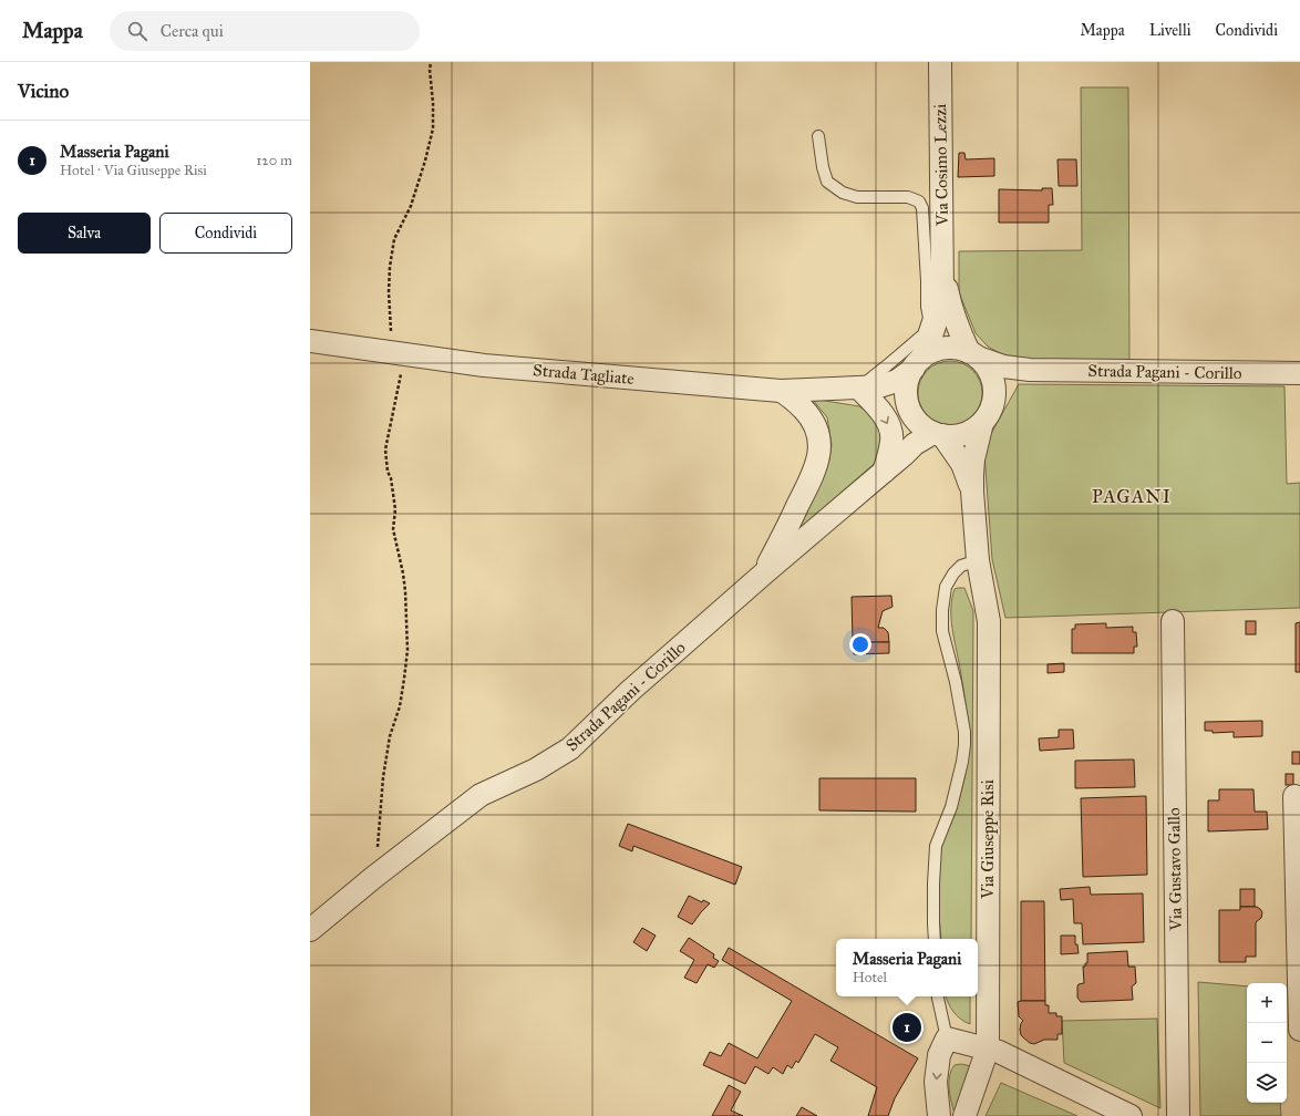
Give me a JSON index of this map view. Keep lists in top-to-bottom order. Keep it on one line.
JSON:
{"streets":{"street":["Via Cosimo Lezzi","Strada Pagani - Corillo","Strada Tagliate","Via Giuseppe Risi","Via Gustavo Gallo"]},"crossings":[["Via Cosimo Lezzi","Strada Pagani - Corillo"],["Via Cosimo Lezzi","Strada Tagliate"],["Via Cosimo Lezzi","Via Giuseppe Risi"],["Strada Pagani - Corillo","Strada Tagliate"],["Strada Pagani - Corillo","Via Giuseppe Risi"],["Strada Tagliate","Via Giuseppe Risi"]],"districts":["PAGANI"],"page":{"header":"Mappa","search":"Cerca qui","nav":["Mappa","Livelli","Condividi"],"heading":"Vicino","list":[{"mark":"1","name":"Masseria Pagani","note":"Hotel · Via Giuseppe Risi","value":"120 m"}],"buttons":["Salva","Condividi"],"popup":["Masseria Pagani","Hotel"],"map_buttons":["+","−"],"pins":"1"}}
